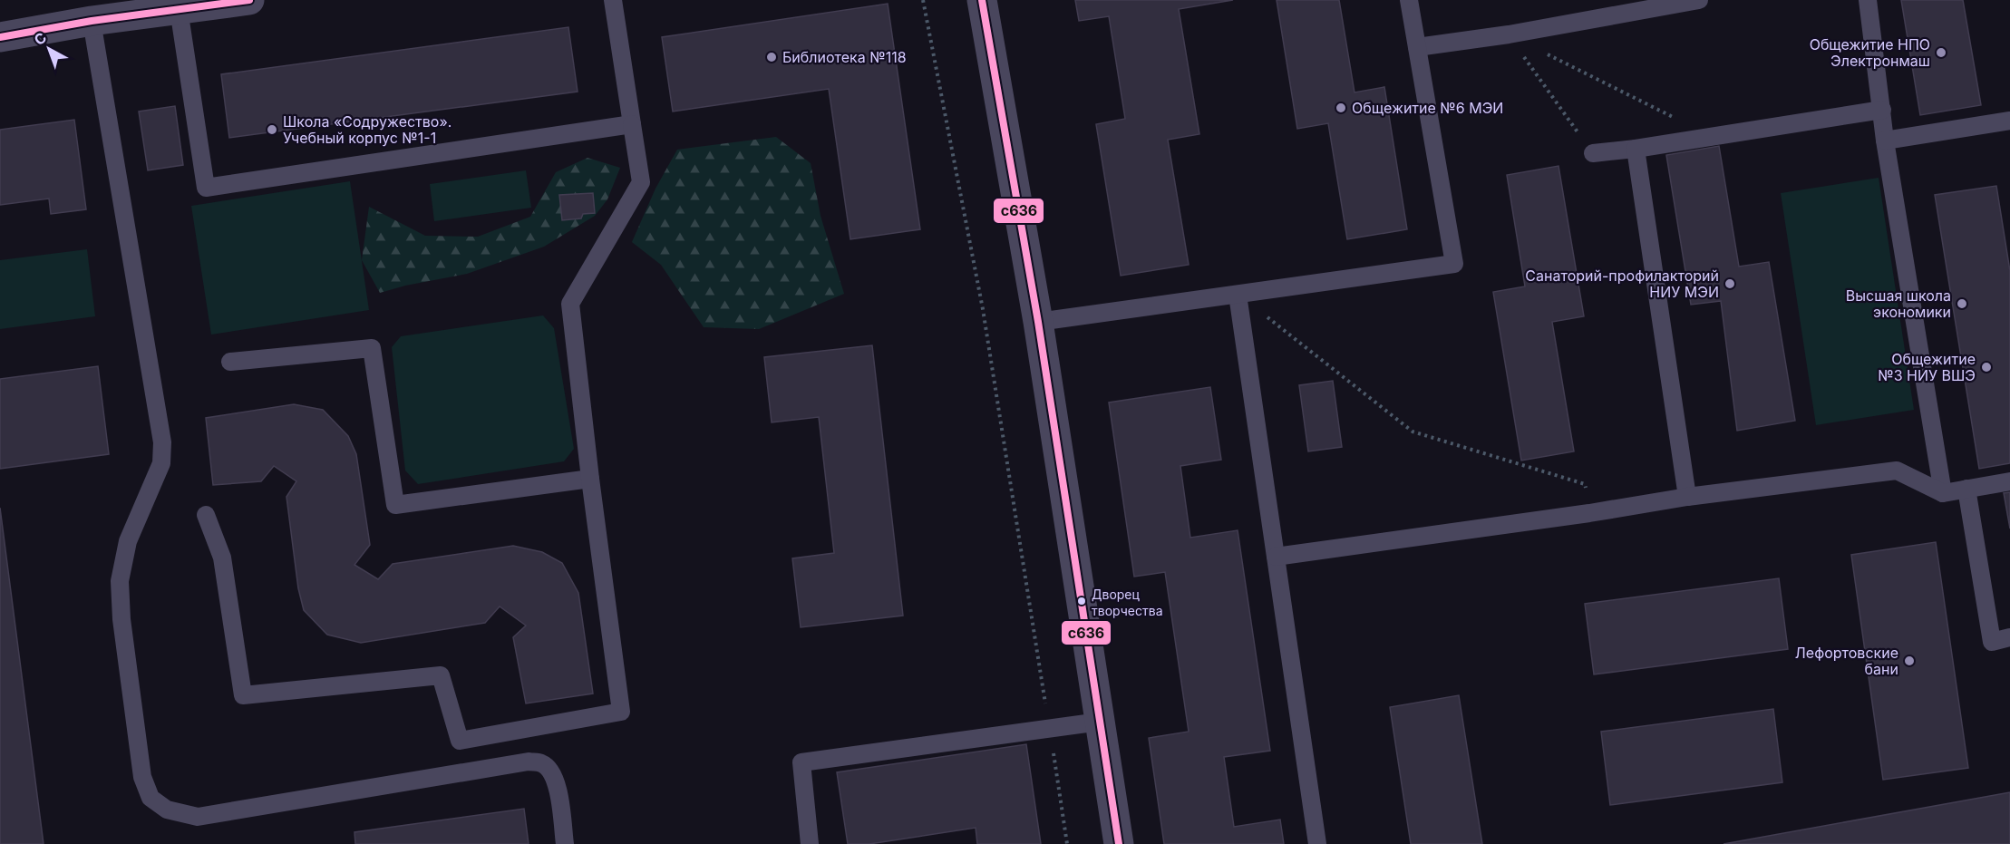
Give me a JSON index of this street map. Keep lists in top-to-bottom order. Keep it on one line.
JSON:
{"places":["Общежитие НПО Электронмаш","Библиотека №118","Общежитие №6 МЭИ","Школа «Содружество». Учебный корпус №1-1","Санаторий-профилакторий НИУ МЭИ","Высшая школа экономики","Общежитие №3 НИУ ВШЭ","Дворец творчества","Лефортовские бани"],"lines":["transit line с636"],"north":"top left"}
